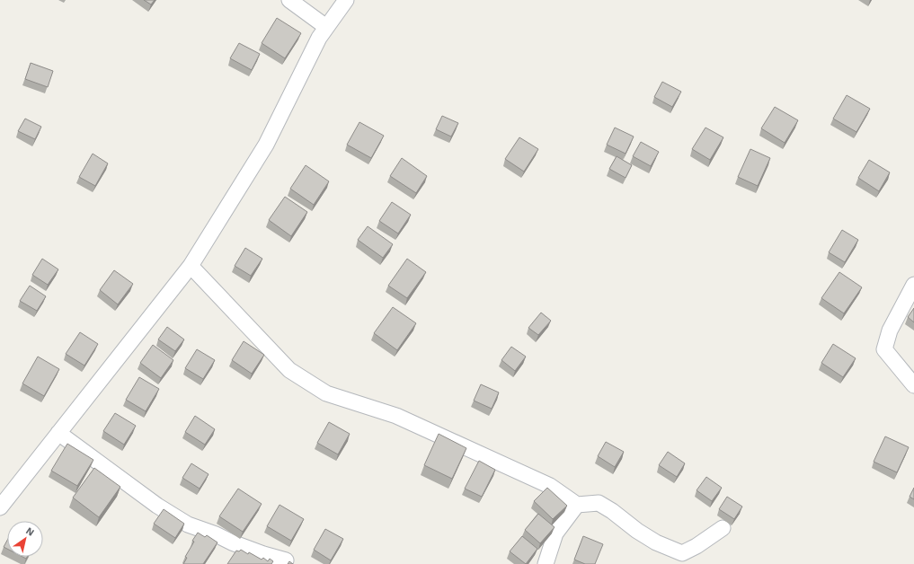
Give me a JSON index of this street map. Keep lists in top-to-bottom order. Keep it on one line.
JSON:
{"north":"top right"}
